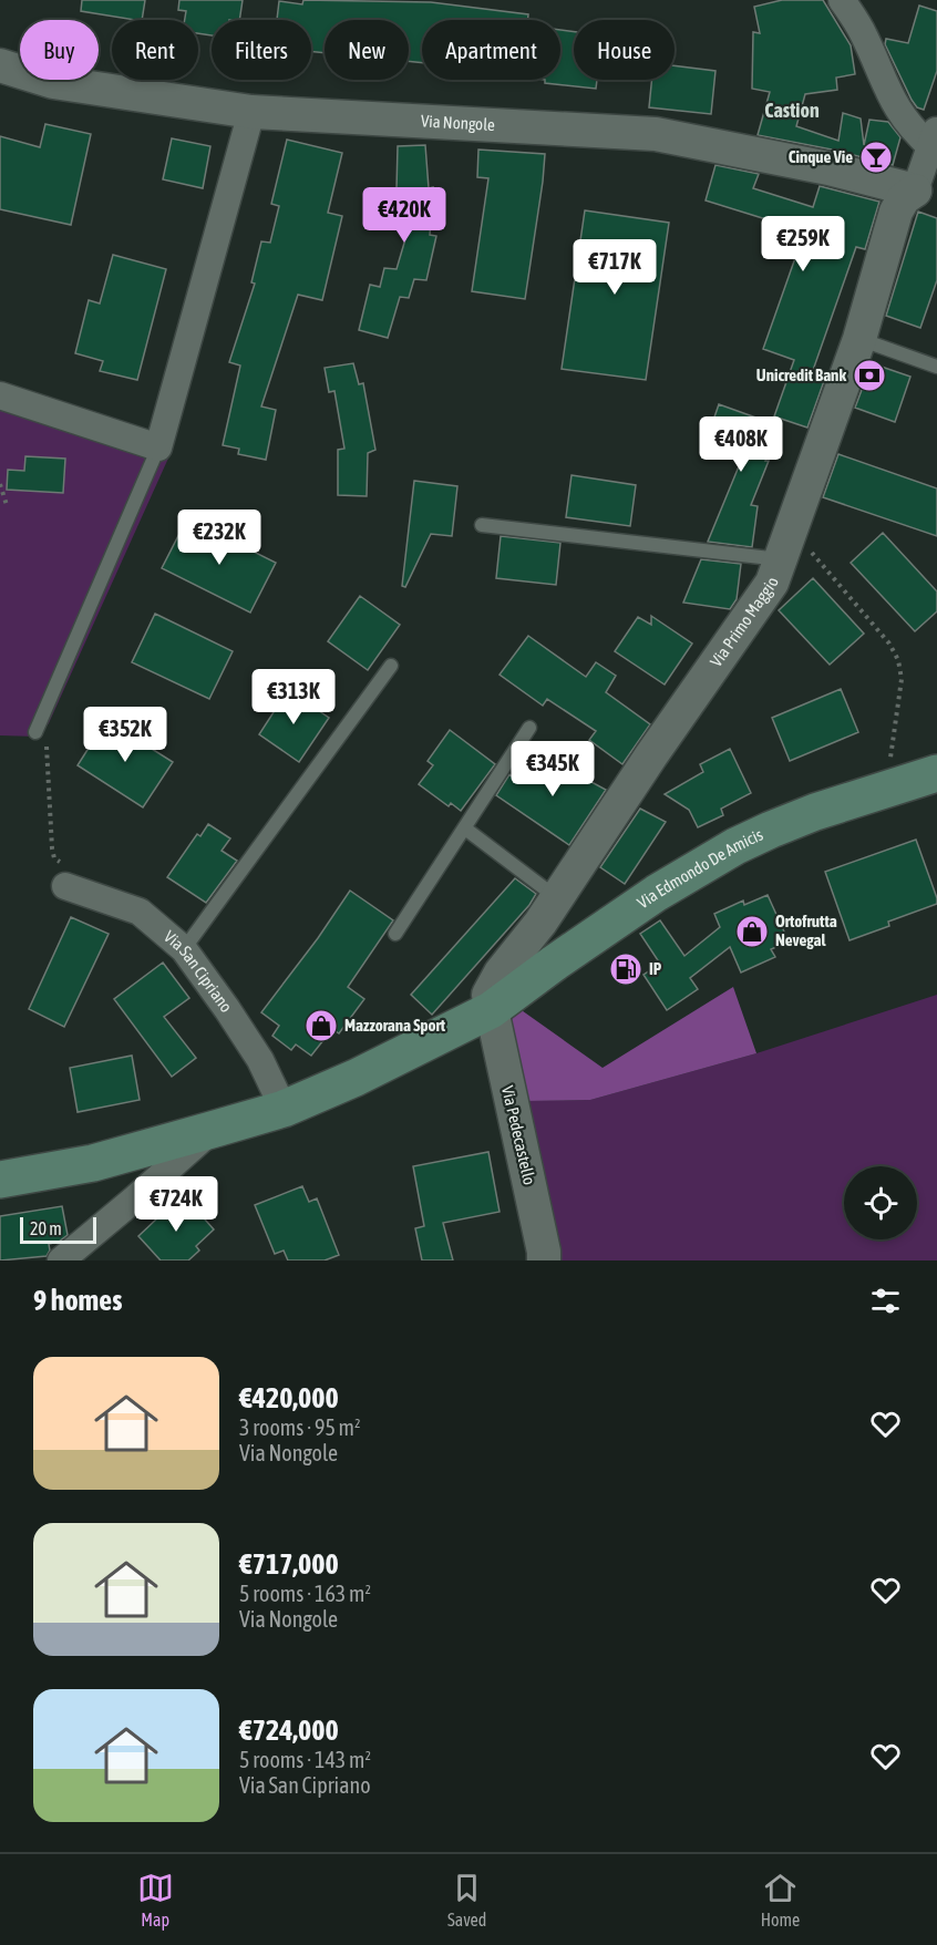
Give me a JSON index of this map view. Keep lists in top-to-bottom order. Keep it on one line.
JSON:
{"streets":{"main road":["Via Edmondo De Amicis"],"street":["Via Nongole","Via Primo Maggio","Via San Cipriano","Via Pedecastello"]},"crossings":[["Via Nongole","Via Primo Maggio"],["Via Primo Maggio","Via Edmondo De Amicis"],["Via Primo Maggio","Via Pedecastello"],["Via Edmondo De Amicis","Via Pedecastello"]],"districts":["Castion"],"places":{"bar":["Cinque Vie"],"bank":["Unicredit Bank"],"shop":["Ortofrutta Nevegal","Mazzorana Sport"],"fuel station":["IP"]},"scale_bar":"20 m","page":{"chip":["Buy","Rent","Filters","New","Apartment","House"],"price":["€420K","€259K","€717K","€408K","€232K","€313K","€352K","€345K","€724K"],"scale":"20 m","heading":"9 homes","list":[{"name":"€420,000","note":"3 rooms · 95 m² · Via Nongole"},{"name":"€717,000","note":"5 rooms · 163 m² · Via Nongole"},{"name":"€724,000","note":"5 rooms · 143 m² · Via San Cipriano"}],"tabs":["Map","Saved","Home"]}}
